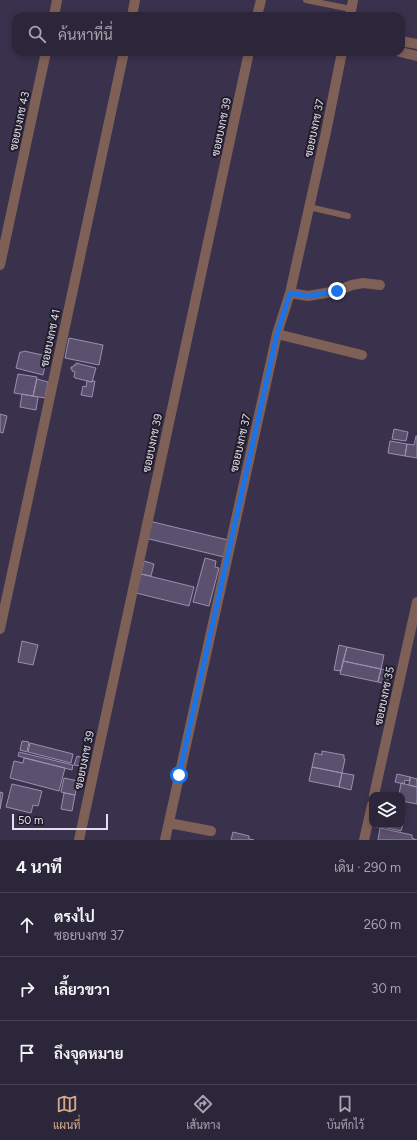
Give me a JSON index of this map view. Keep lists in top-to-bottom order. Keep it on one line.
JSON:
{"streets":{"street":["ซอยบงกช 43","ซอยบงกช 39","ซอยบงกช 37","ซอยบงกช 41","ซอยบงกช 35"]},"scale_bar":"50 m","page":{"search":"ค้นหาที่นี่","scale":"50 m","heading":["4 นาที","เดิน · 290 m"],"list":[["ตรงไป","ซอยบงกช 37","260 m"],["เลี้ยวขวา","30 m"],"ถึงจุดหมาย"],"nav":["แผนที่","เส้นทาง","บันทึกไว้"]}}
